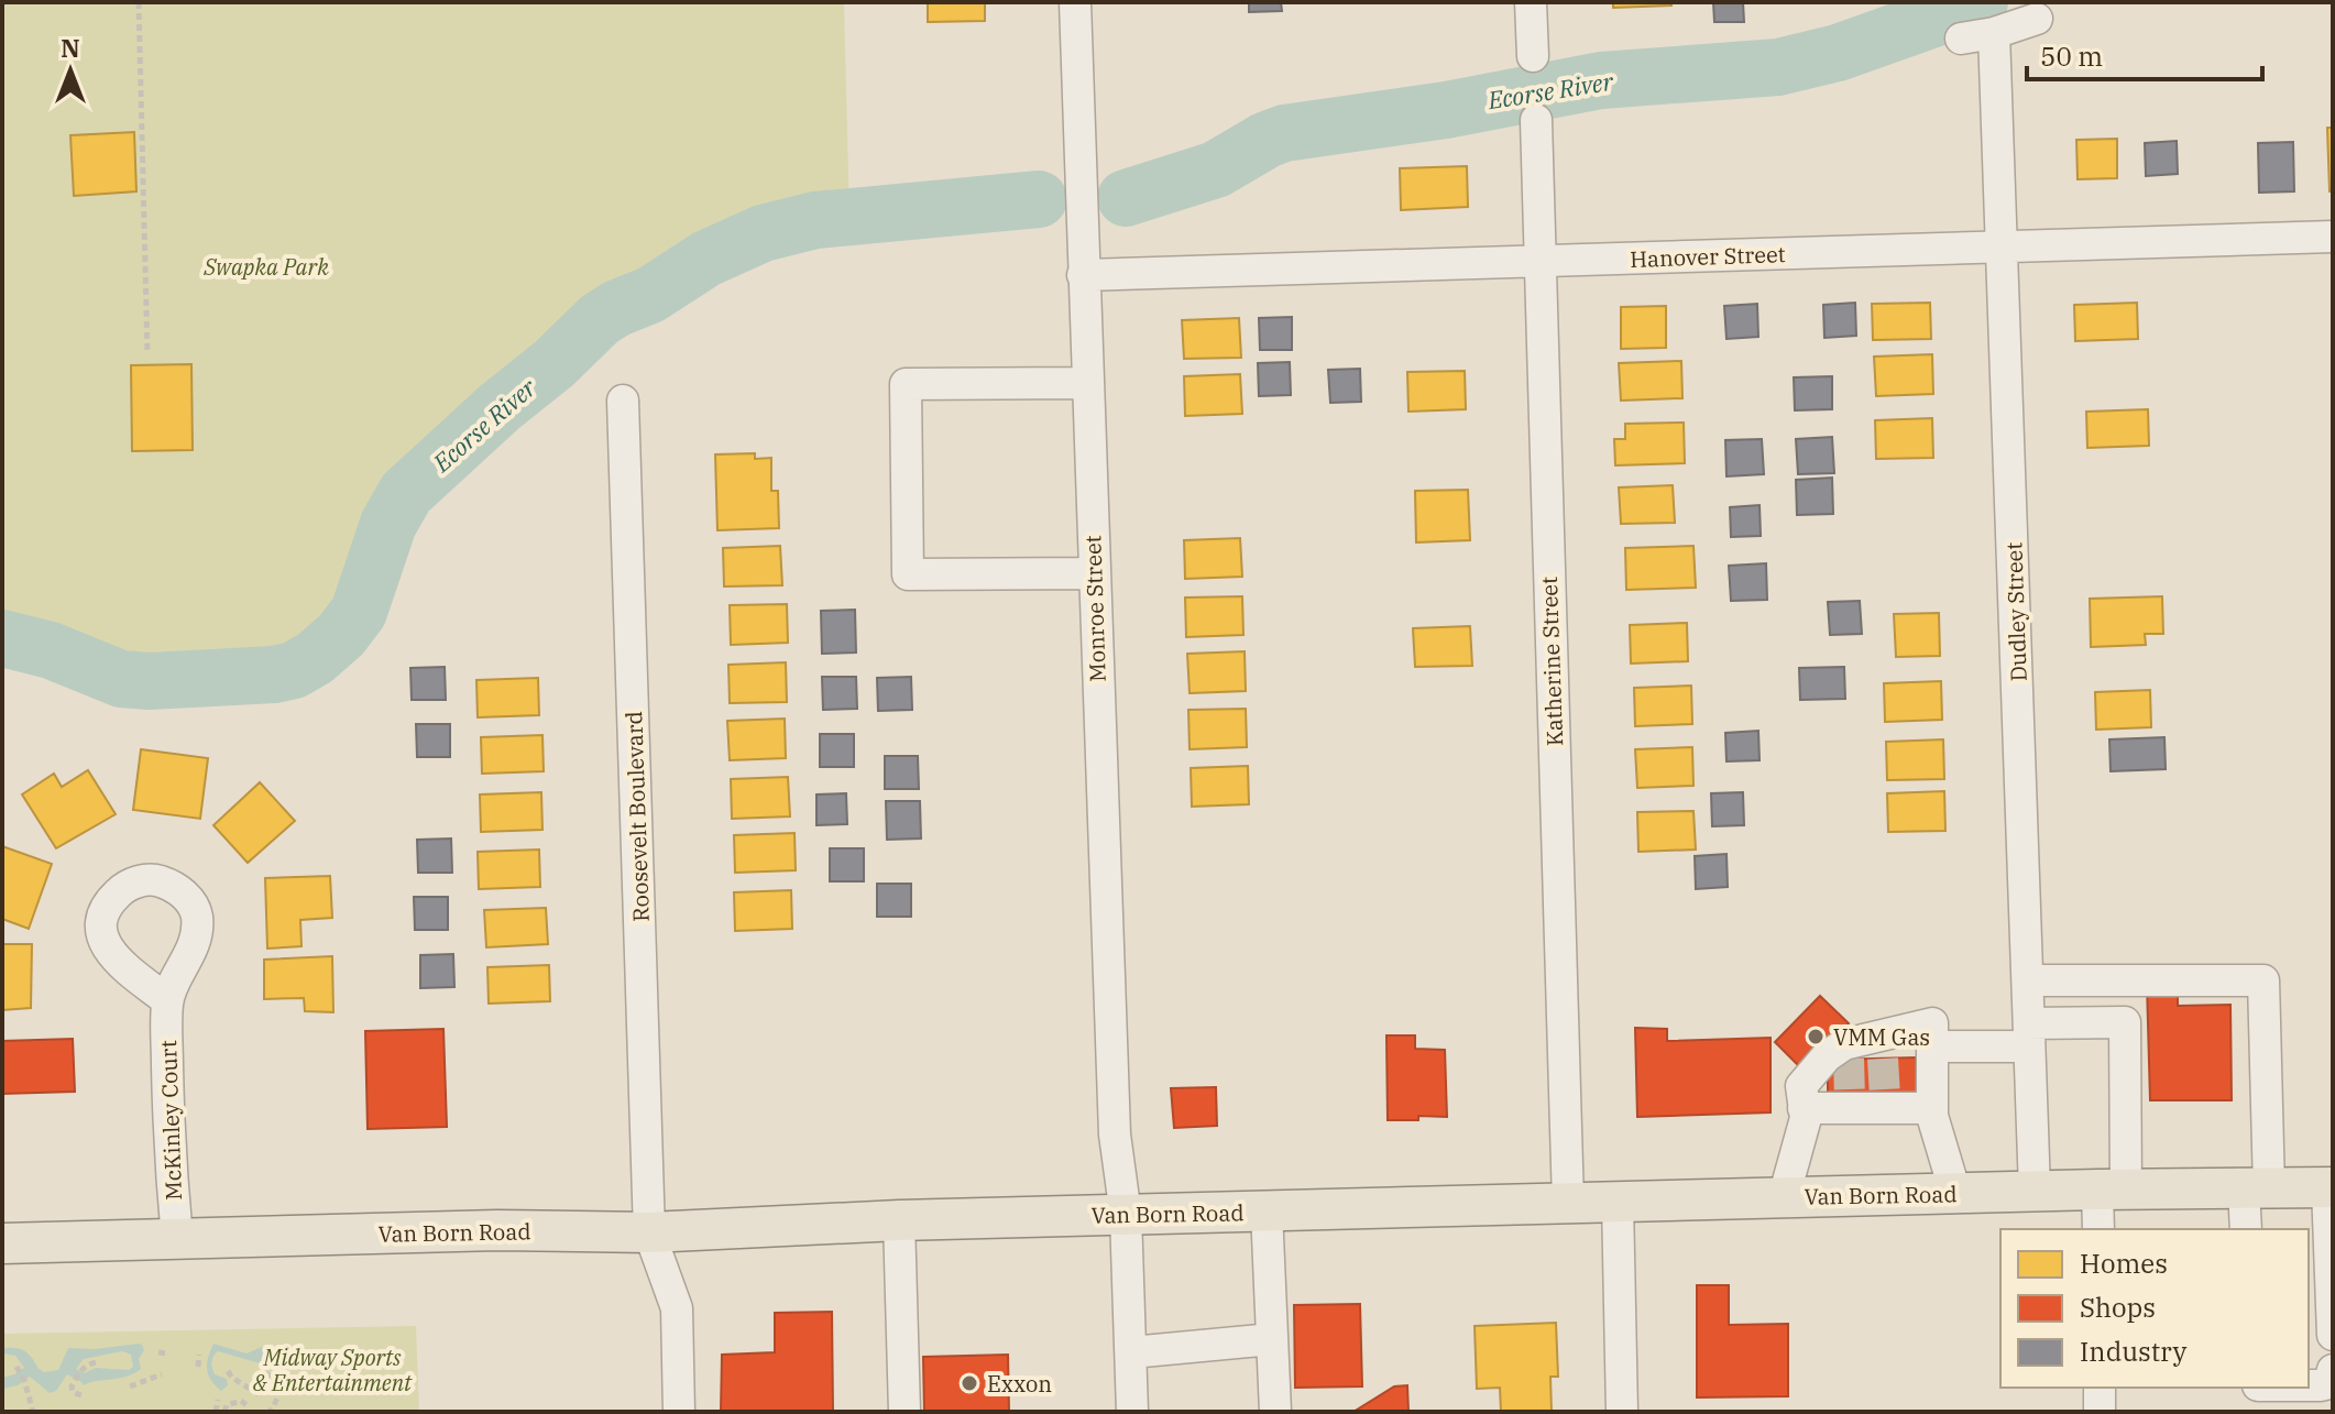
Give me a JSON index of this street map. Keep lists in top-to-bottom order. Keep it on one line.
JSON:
{"streets":{"main road":["Van Born Road"],"street":["Hanover Street","Monroe Street","Dudley Street","Katherine Street","Roosevelt Boulevard","McKinley Court"]},"crossings":[["Hanover Street","Monroe Street"],["Hanover Street","Dudley Street"],["Hanover Street","Katherine Street"],["Monroe Street","Van Born Road"],["Dudley Street","Van Born Road"],["Katherine Street","Van Born Road"],["Roosevelt Boulevard","Van Born Road"],["McKinley Court","Van Born Road"]],"water":["Ecorse River"],"parks":["Swapka Park","Midway Sports & Entertainment"],"places":["VMM Gas","Exxon"],"legend":["Homes","Shops","Industry"],"scale_bar":"50 m","north":"top"}
